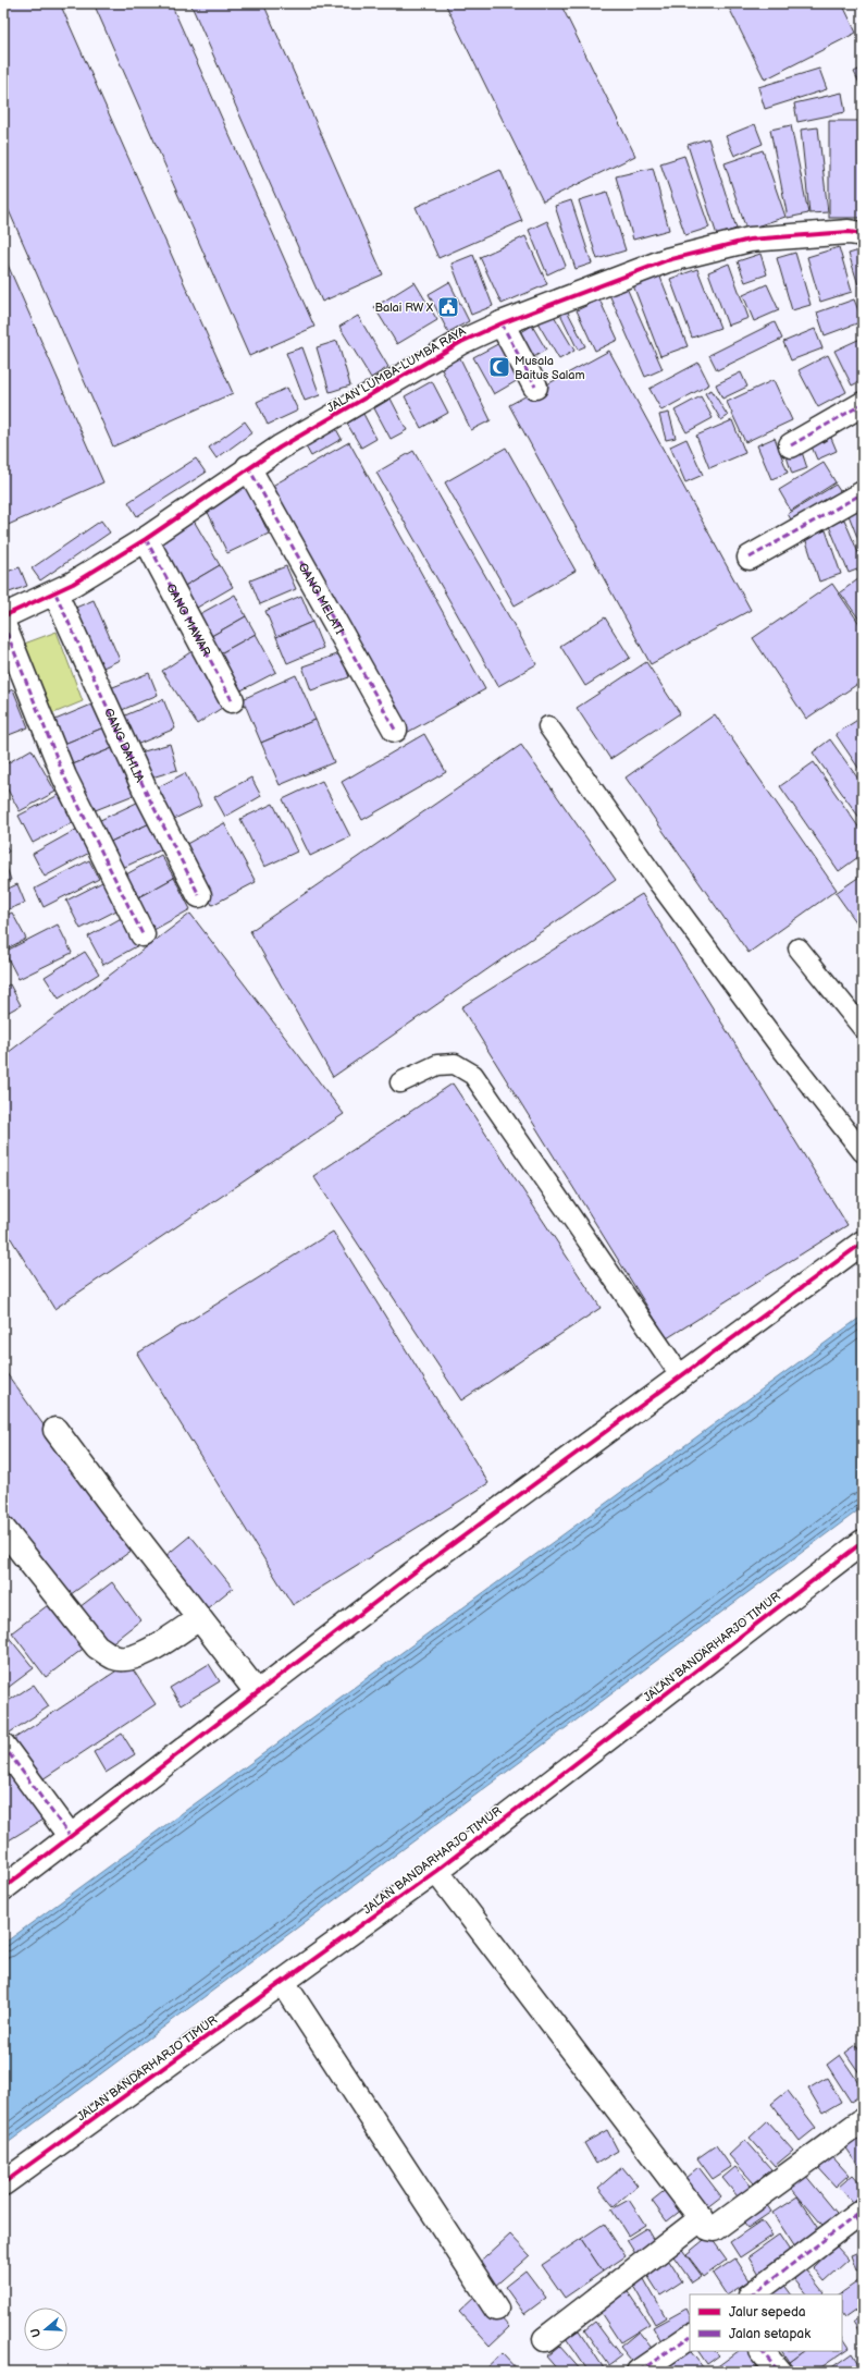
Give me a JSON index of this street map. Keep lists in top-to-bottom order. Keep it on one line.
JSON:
{"streets":{"street":["JALAN LUMBA-LUMBA RAYA","GANG MELATI","GANG MAWAR","GANG DAHLIA","JALAN BANDARHARJO TIMUR"]},"crossings":[["JALAN LUMBA-LUMBA RAYA","GANG MELATI"],["JALAN LUMBA-LUMBA RAYA","GANG MAWAR"],["JALAN LUMBA-LUMBA RAYA","GANG DAHLIA"]],"places":{"public building":["Balai RW X"],"mosque":["Musala Baitus Salam"]},"legend":["Jalur sepeda","Jalan setapak"],"north":"left"}
